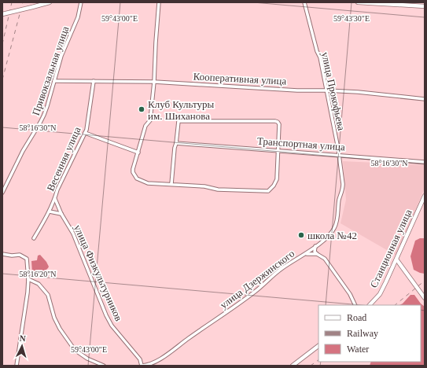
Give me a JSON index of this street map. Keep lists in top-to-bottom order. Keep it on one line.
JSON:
{"streets":{"street":["Привокзальная улица","Кооперативная улица","улица Прокофьева","Транспортная улица","Весенняя улица","Станционная улица","улица Физкультурников","улица Дзержинского"]},"crossings":[["Привокзальная улица","Кооперативная улица"],["Кооперативная улица","улица Прокофьева"],["Кооперативная улица","Весенняя улица"],["улица Прокофьева","Транспортная улица"],["улица Прокофьева","улица Дзержинского"],["Весенняя улица","улица Физкультурников"],["улица Физкультурников","улица Дзержинского"]],"places":["Клуб Культуры им. Шиханова","школа №42"],"legend":["Road","Railway","Water"],"north":"top","coordinates":["59°43'00\"E","59°43'30\"E","58°16'30\"N","58°16'20\"N"]}
